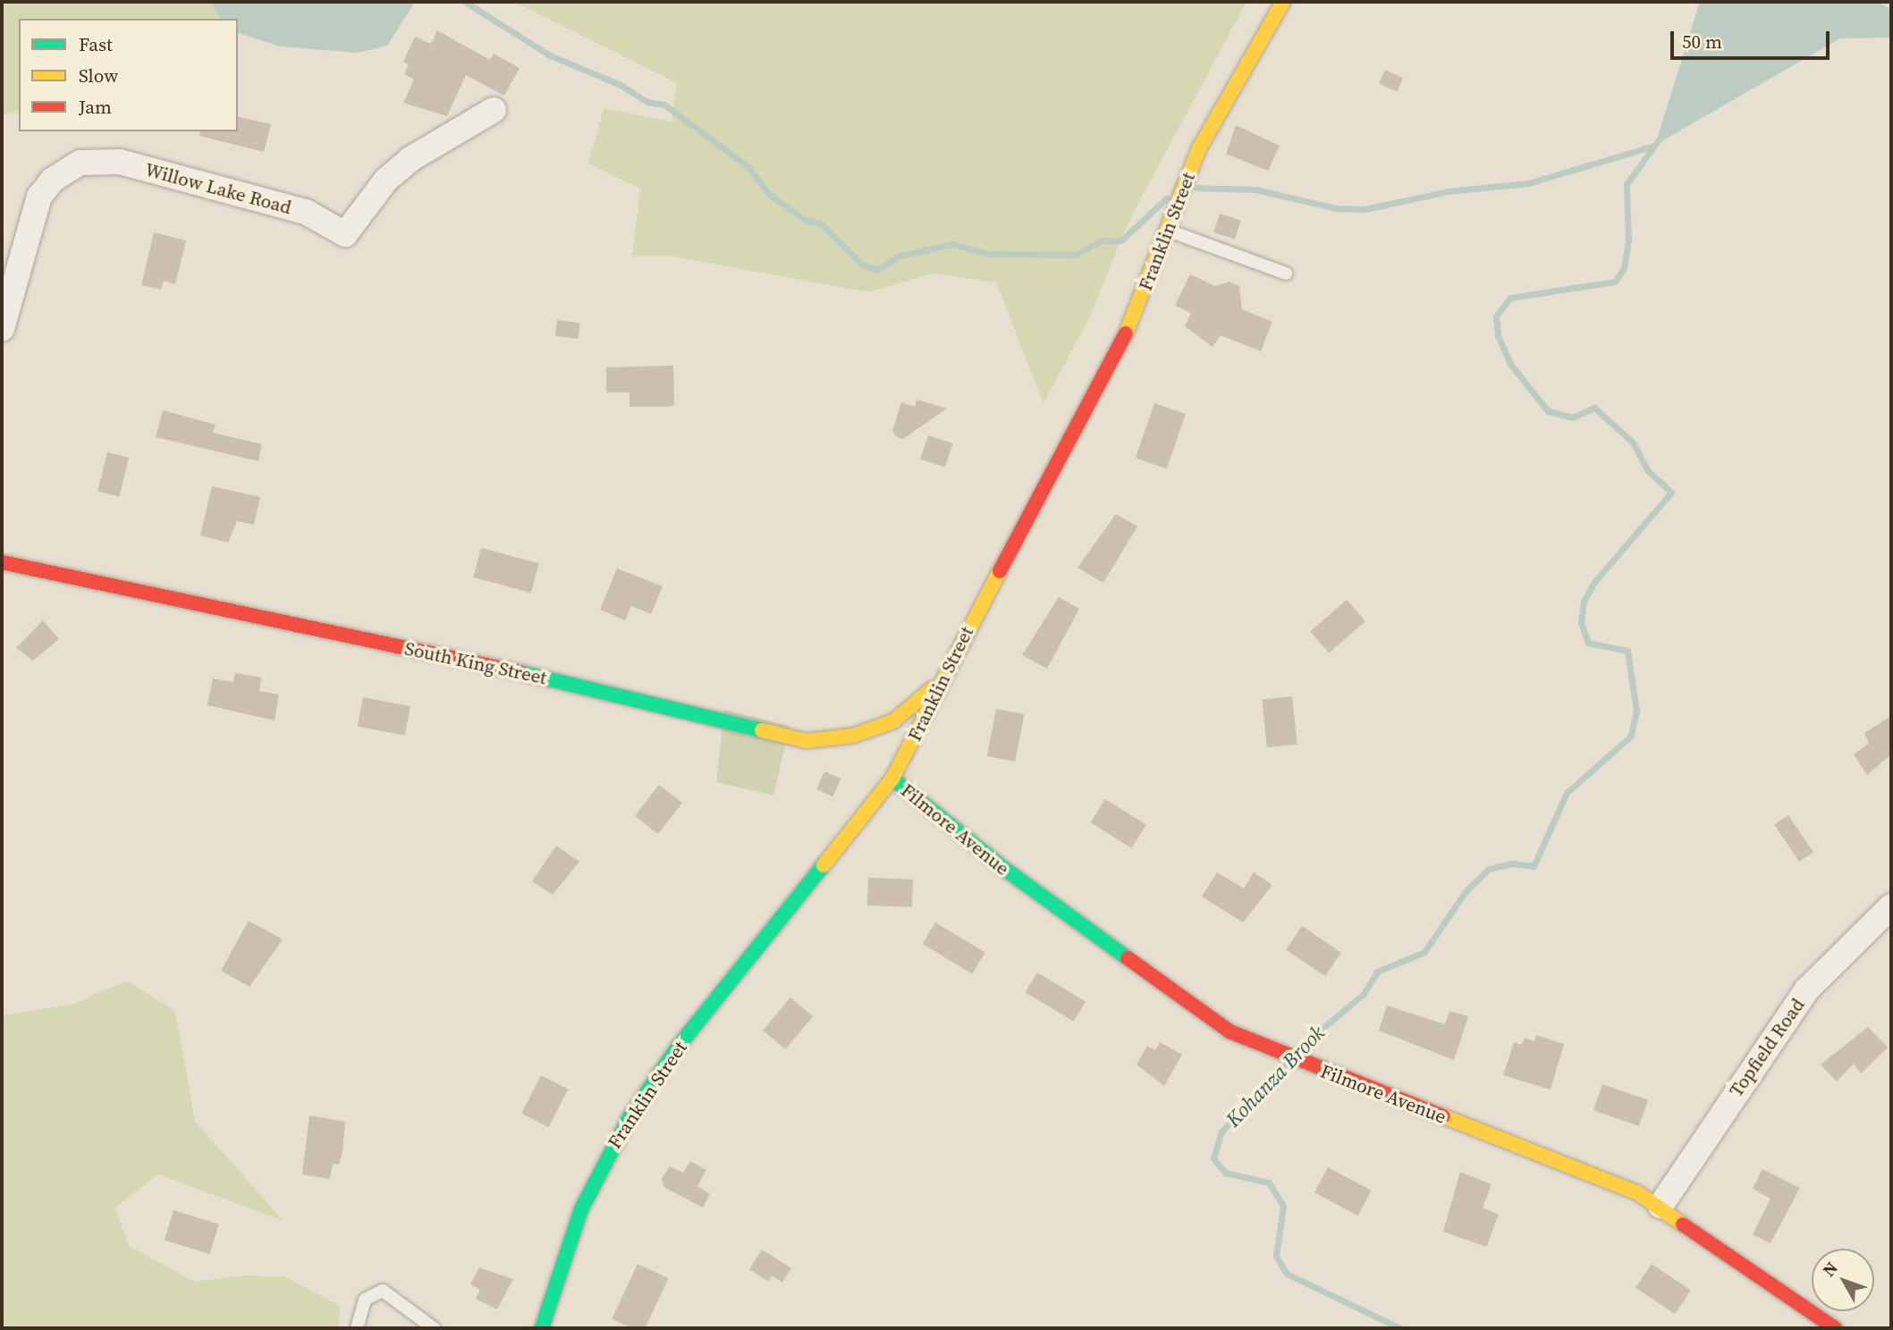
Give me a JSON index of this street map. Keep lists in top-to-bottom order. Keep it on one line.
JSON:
{"streets":{"street":["Willow Lake Road","Franklin Street","South King Street","Filmore Avenue","Topfield Road"]},"crossings":[["Franklin Street","South King Street"],["Franklin Street","Filmore Avenue"],["Filmore Avenue","Topfield Road"]],"water":["Kohanza Brook"],"legend":["Fast","Slow","Jam"],"scale_bar":"50 m","north":"top left"}
